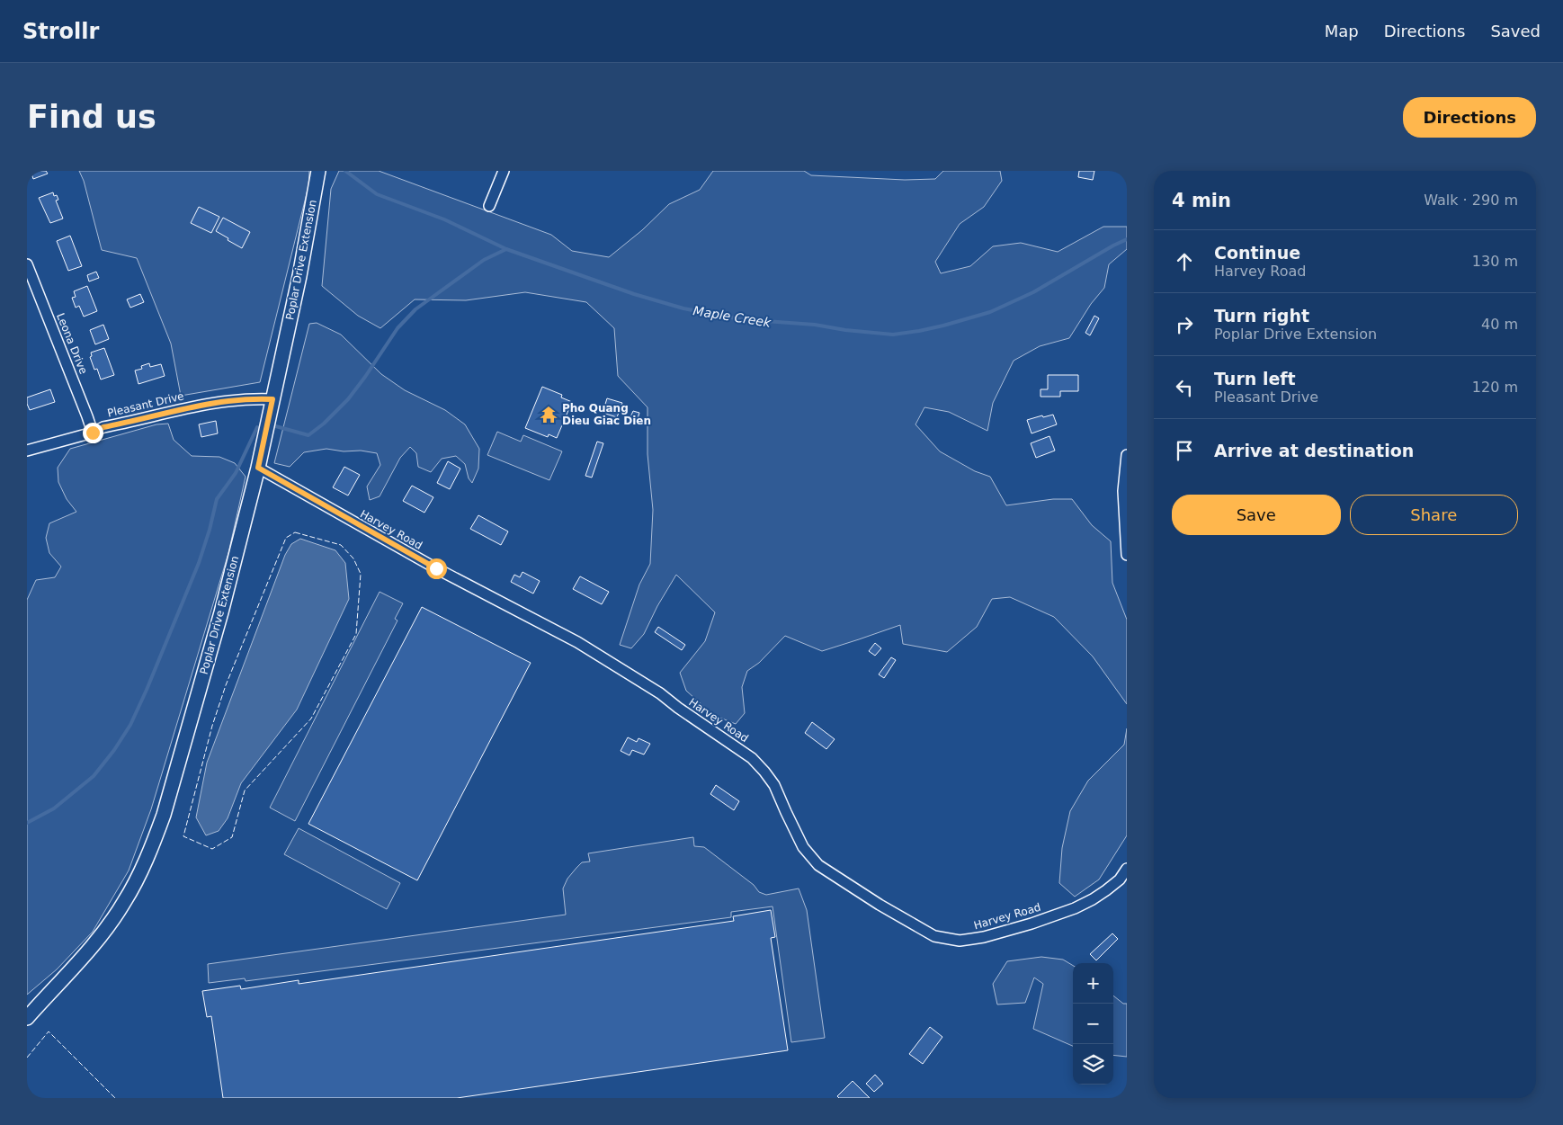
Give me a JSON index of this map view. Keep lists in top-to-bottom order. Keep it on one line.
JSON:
{"streets":{"street":["Poplar Drive Extension","Leona Drive","Pleasant Drive","Harvey Road"]},"crossings":[["Poplar Drive Extension","Pleasant Drive"],["Poplar Drive Extension","Harvey Road"],["Leona Drive","Pleasant Drive"]],"water":["Maple Creek"],"places":{"temple":["Pho Quang Dieu Giac Dien"]},"page":{"header":"Strollr","nav":["Map","Directions","Saved"],"buttons":["Directions",["Save","Share"]],"title":"Find us","heading":["4 min","Walk · 290 m"],"list":[["Continue","Harvey Road","130 m"],["Turn right","Poplar Drive Extension","40 m"],["Turn left","Pleasant Drive","120 m"],"Arrive at destination"],"map_buttons":["+","−"]}}
